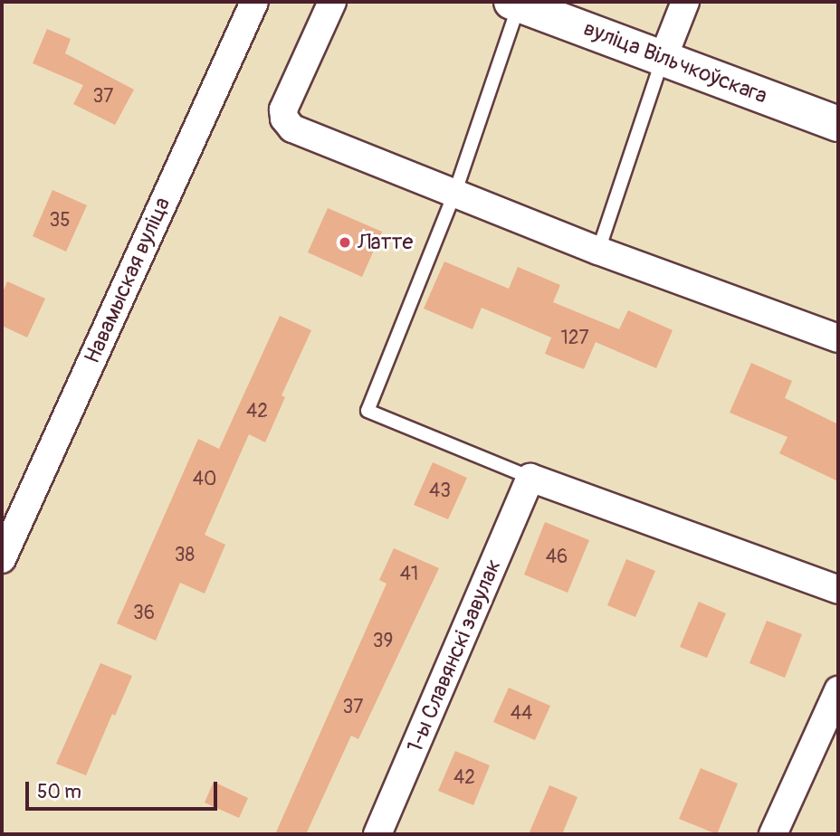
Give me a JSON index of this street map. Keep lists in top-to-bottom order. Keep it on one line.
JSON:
{"streets":{"main road":["вуліца Вільчкоўскага"],"street":["Навамыская вуліца","1-ы Славянскі завулак"]},"places":["Латте"],"house_numbers":["37","35","127","42","40","43","38","46","41","36","39","37","44","42"],"scale_bar":"50 m"}
